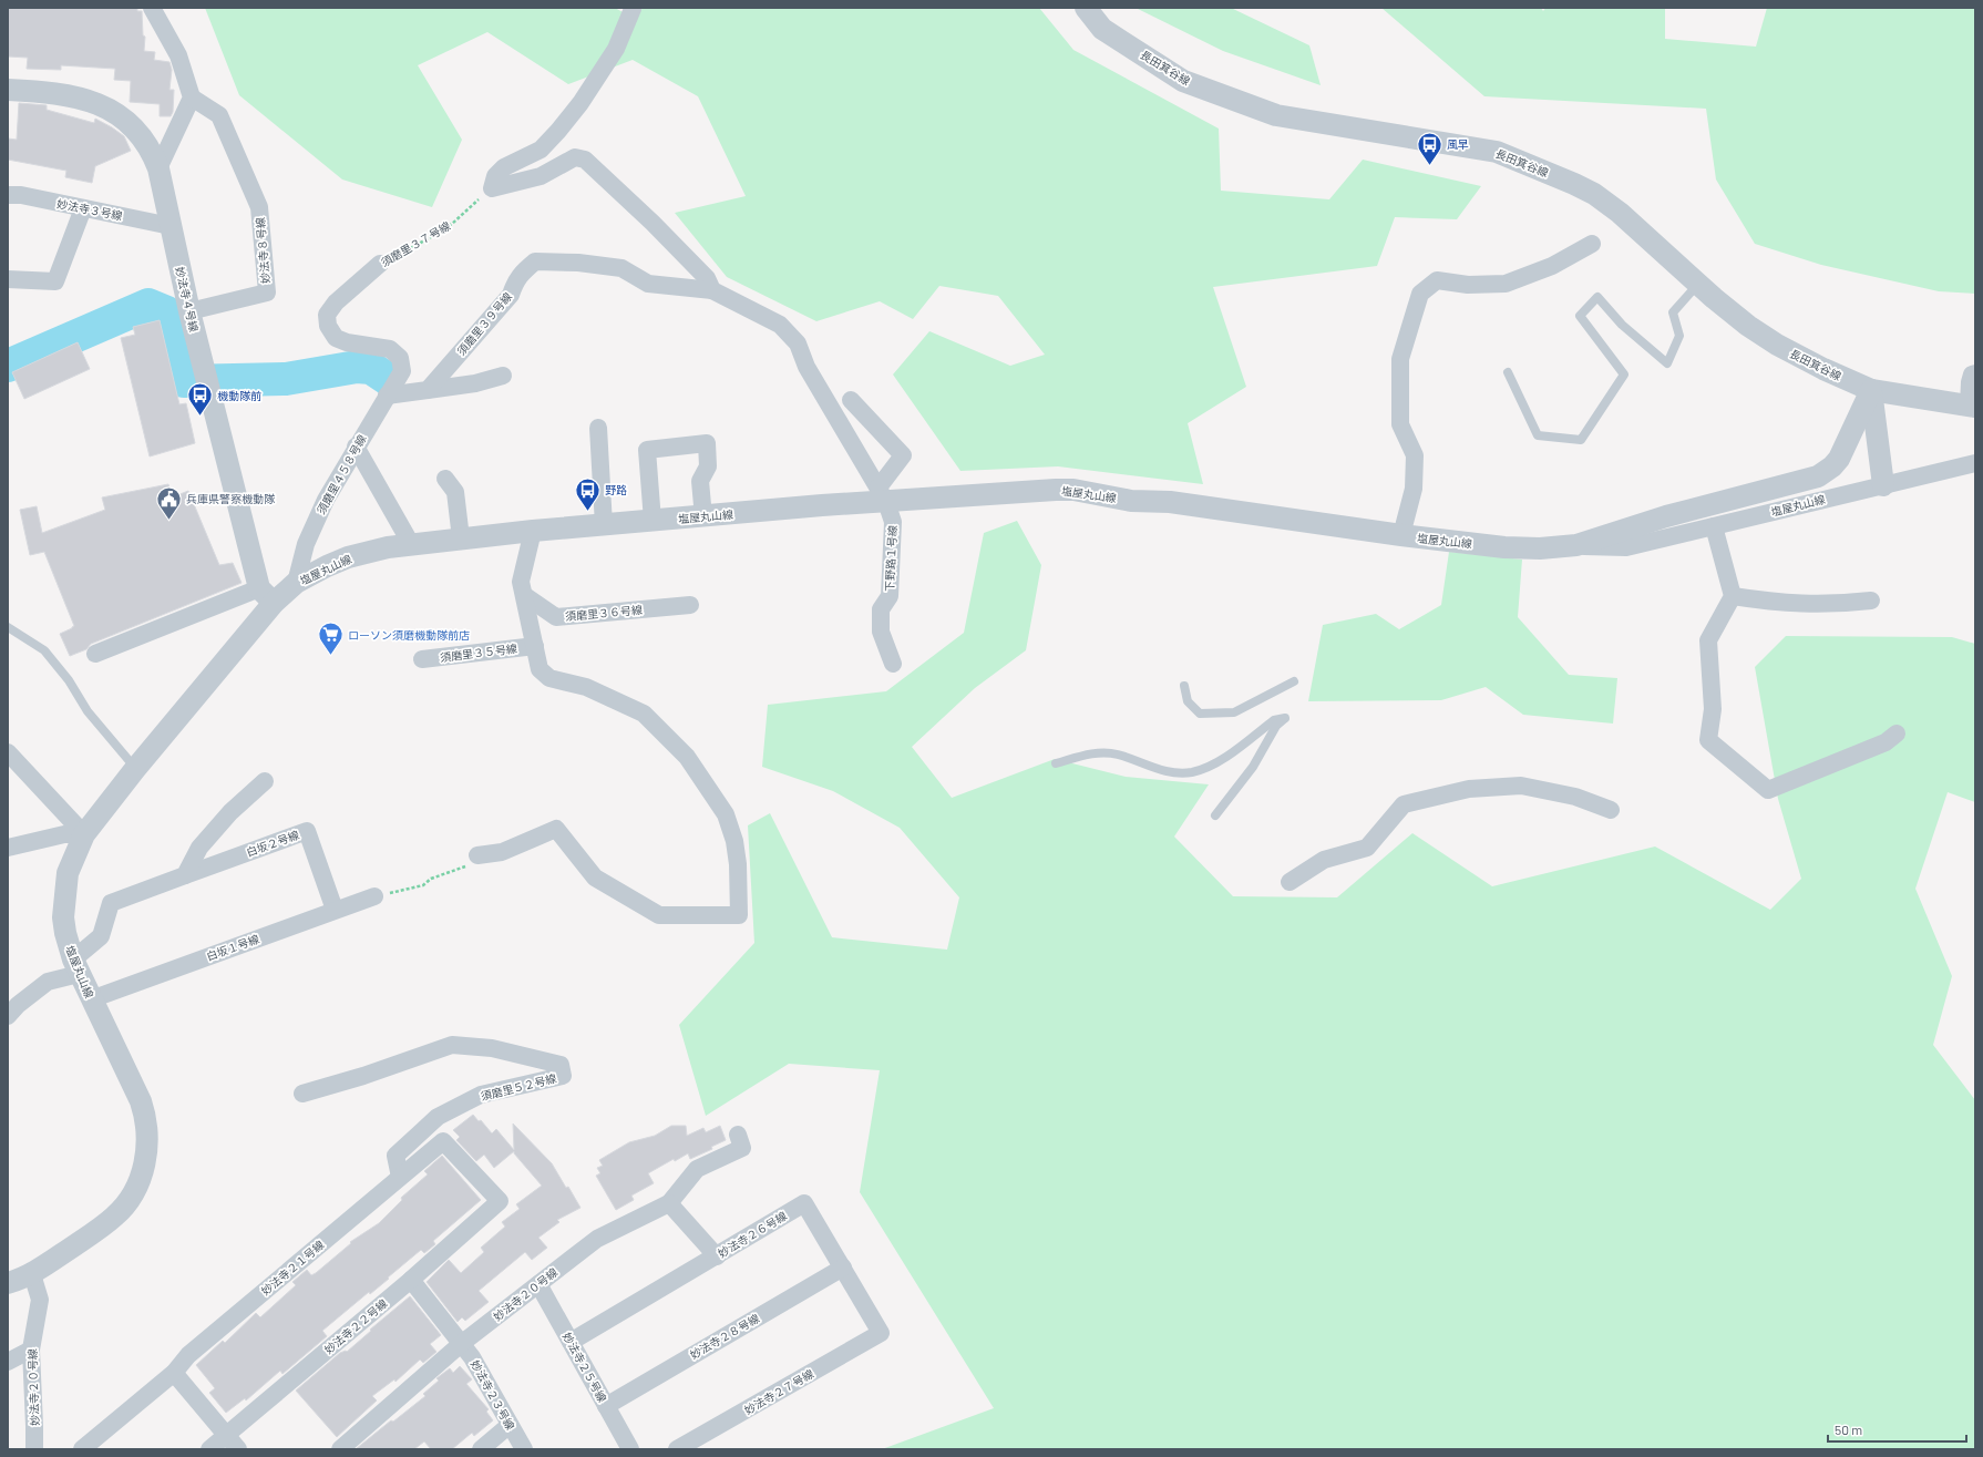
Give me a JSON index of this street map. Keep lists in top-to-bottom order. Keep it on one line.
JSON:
{"streets":{"street":["長田箕谷線","妙法寺３号線","須磨里３７号線","妙法寺８号線","妙法寺４号線","須磨里３９号線","須磨里４５８号線","塩屋丸山線","下野路１号線","須磨里３６号線","須磨里３５号線","白坂２号線","白坂１号線","須磨里５２号線","妙法寺２６号線","妙法寺２１号線","妙法寺２０号線","妙法寺２２号線","妙法寺２８号線","妙法寺２５号線","妙法寺２７号線","妙法寺２３号線"]},"crossings":[["妙法寺３号線","妙法寺４号線"],["須磨里３７号線","須磨里４５８号線"],["妙法寺８号線","妙法寺４号線"],["妙法寺４号線","塩屋丸山線"],["須磨里３９号線","下野路１号線"],["須磨里４５８号線","塩屋丸山線"],["塩屋丸山線","下野路１号線"],["塩屋丸山線","白坂１号線"],["塩屋丸山線","妙法寺２０号線"],["白坂２号線","白坂１号線"],["須磨里５２号線","妙法寺２１号線"],["妙法寺２６号線","妙法寺２８号線"],["妙法寺２６号線","妙法寺２５号線"],["妙法寺２６号線","妙法寺２７号線"],["妙法寺２１号線","妙法寺２２号線"],["妙法寺２０号線","妙法寺２５号線"],["妙法寺２０号線","妙法寺２３号線"],["妙法寺２２号線","妙法寺２３号線"],["妙法寺２８号線","妙法寺２５号線"]],"places":{"bus stop":["風早","機動隊前","野路"],"public building":["兵庫県警察機動隊"],"supermarket":["ローソン須磨機動隊前店"]},"scale_bar":"50 m"}
